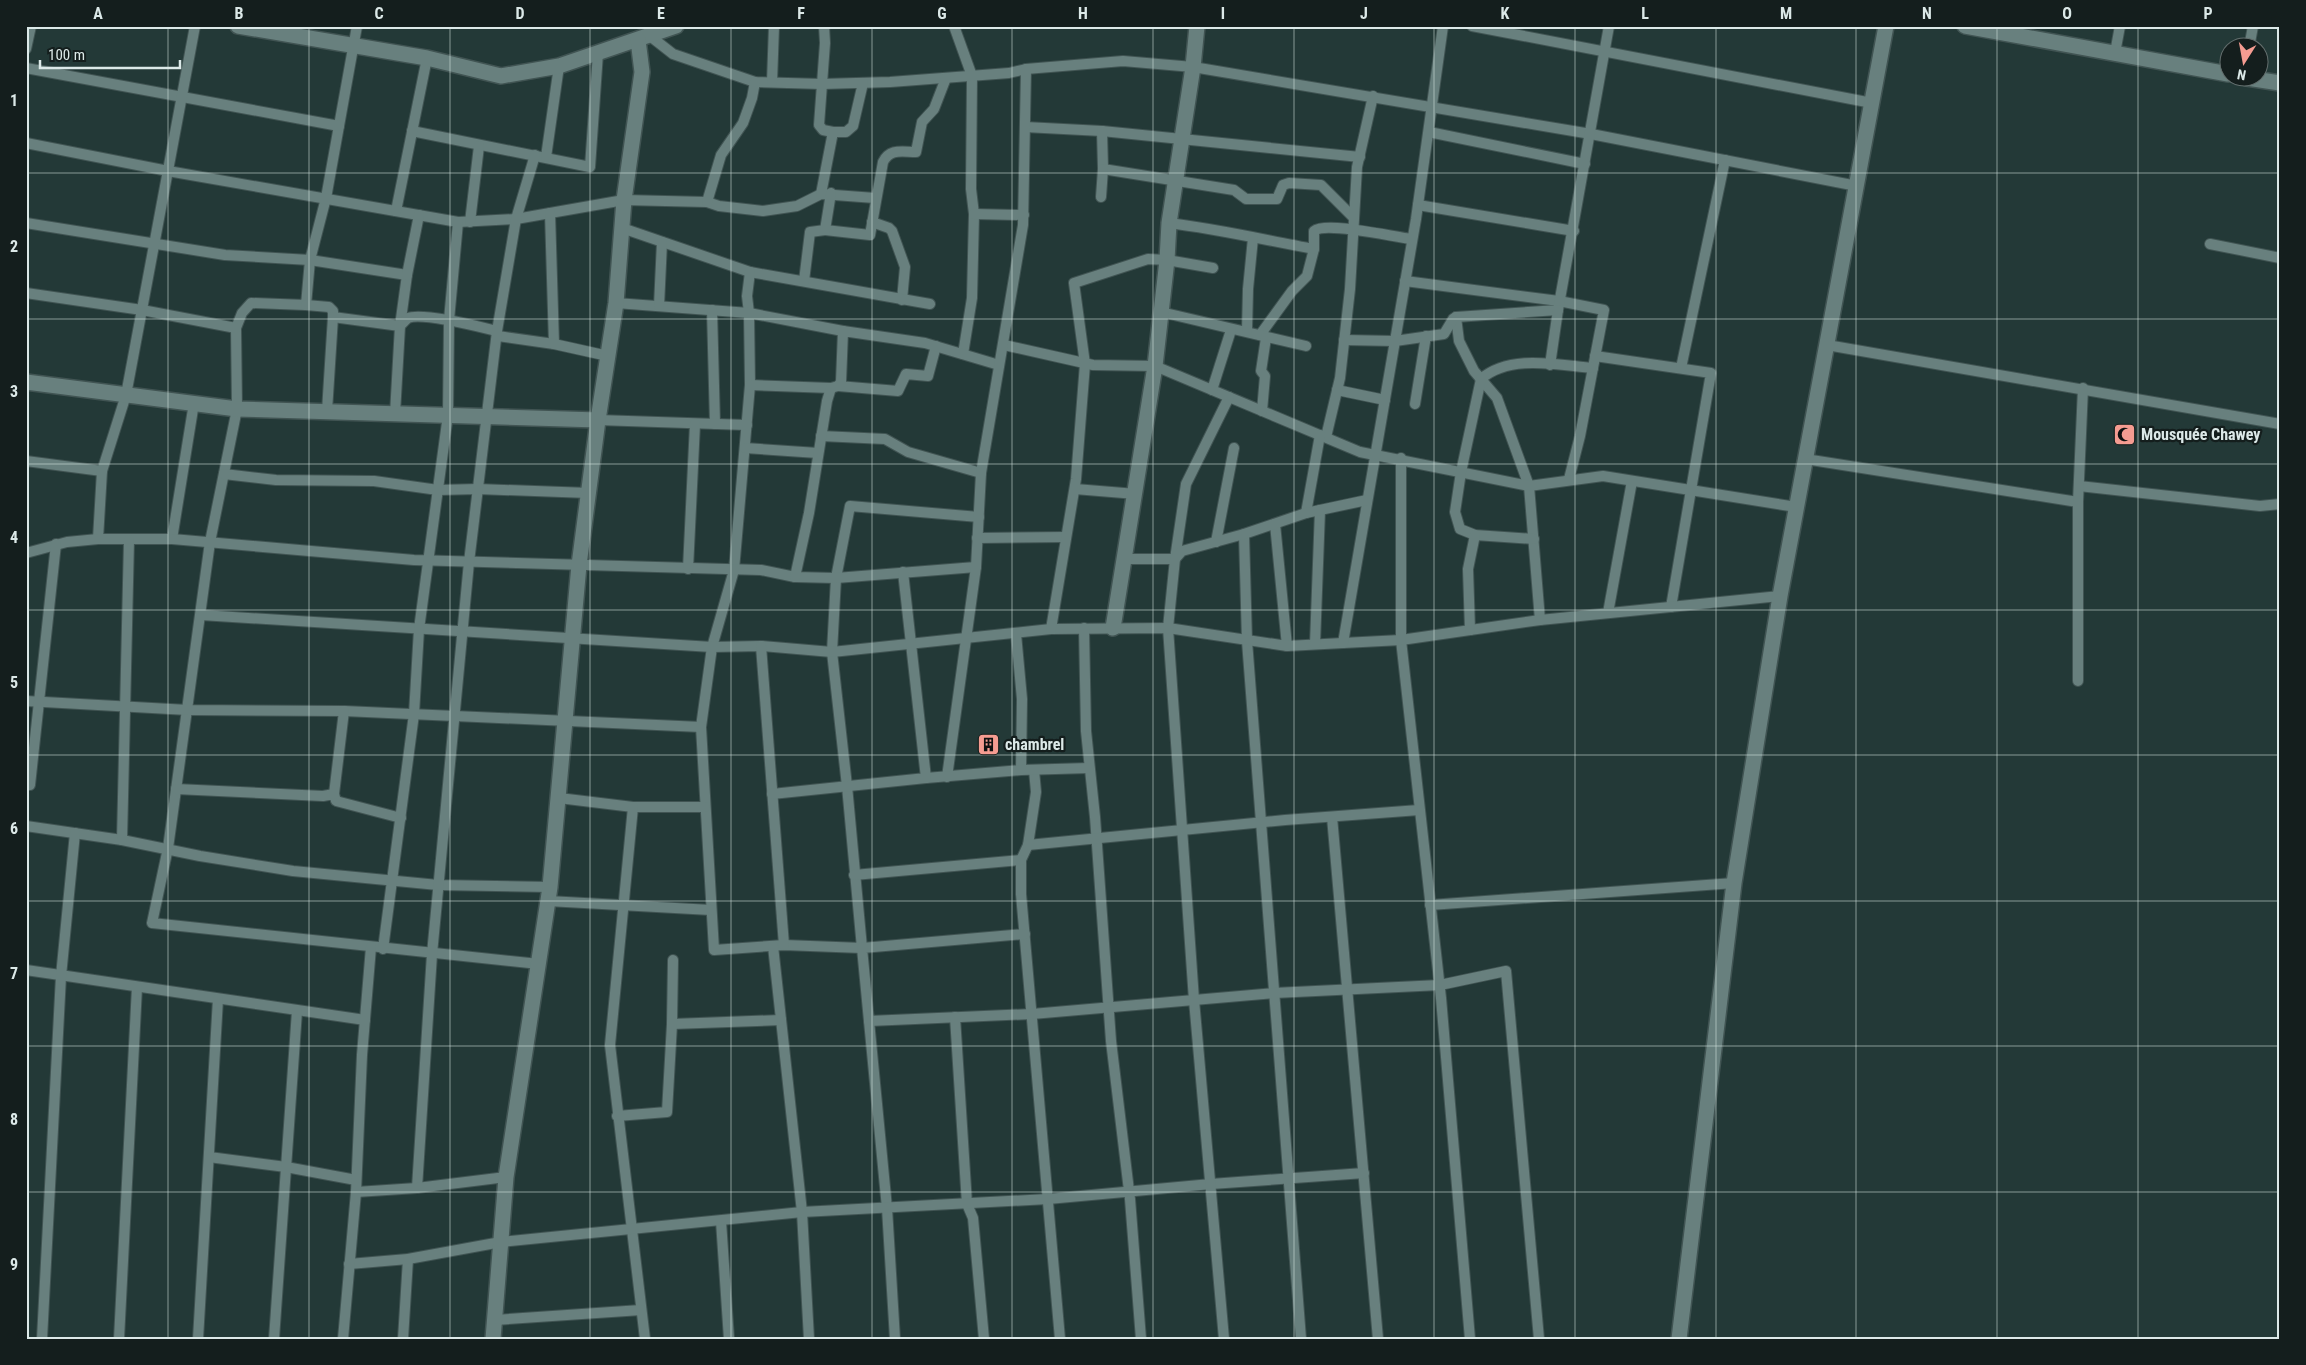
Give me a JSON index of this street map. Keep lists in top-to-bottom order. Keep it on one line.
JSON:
{"places":{"mosque":["Mousquée Chawey"],"building":["chambrel"]},"scale_bar":"100 m","north":"bottom","grid":{"columns":["A","B","C","D","E","F","G","H","I","J","K","L","M","N","O","P"],"rows":["1","2","3","4","5","6","7","8","9"]}}
